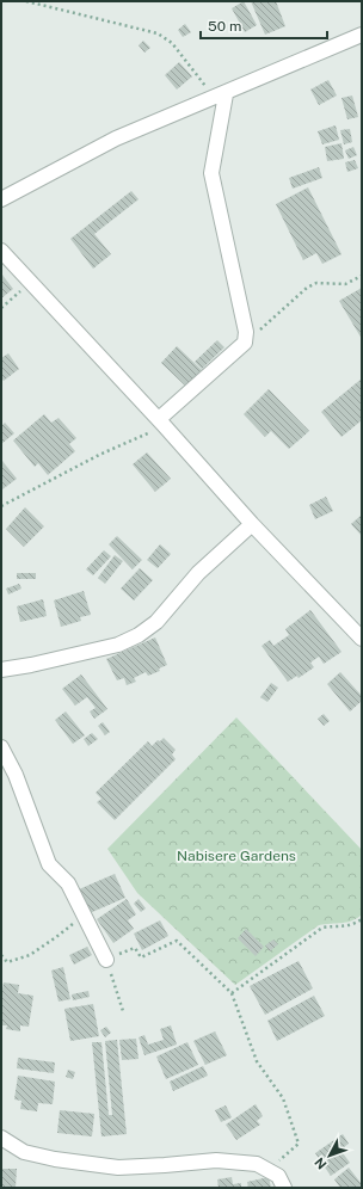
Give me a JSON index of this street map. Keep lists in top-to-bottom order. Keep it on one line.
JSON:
{"parks":["Nabisere Gardens"],"scale_bar":"50 m","north":"bottom left"}
